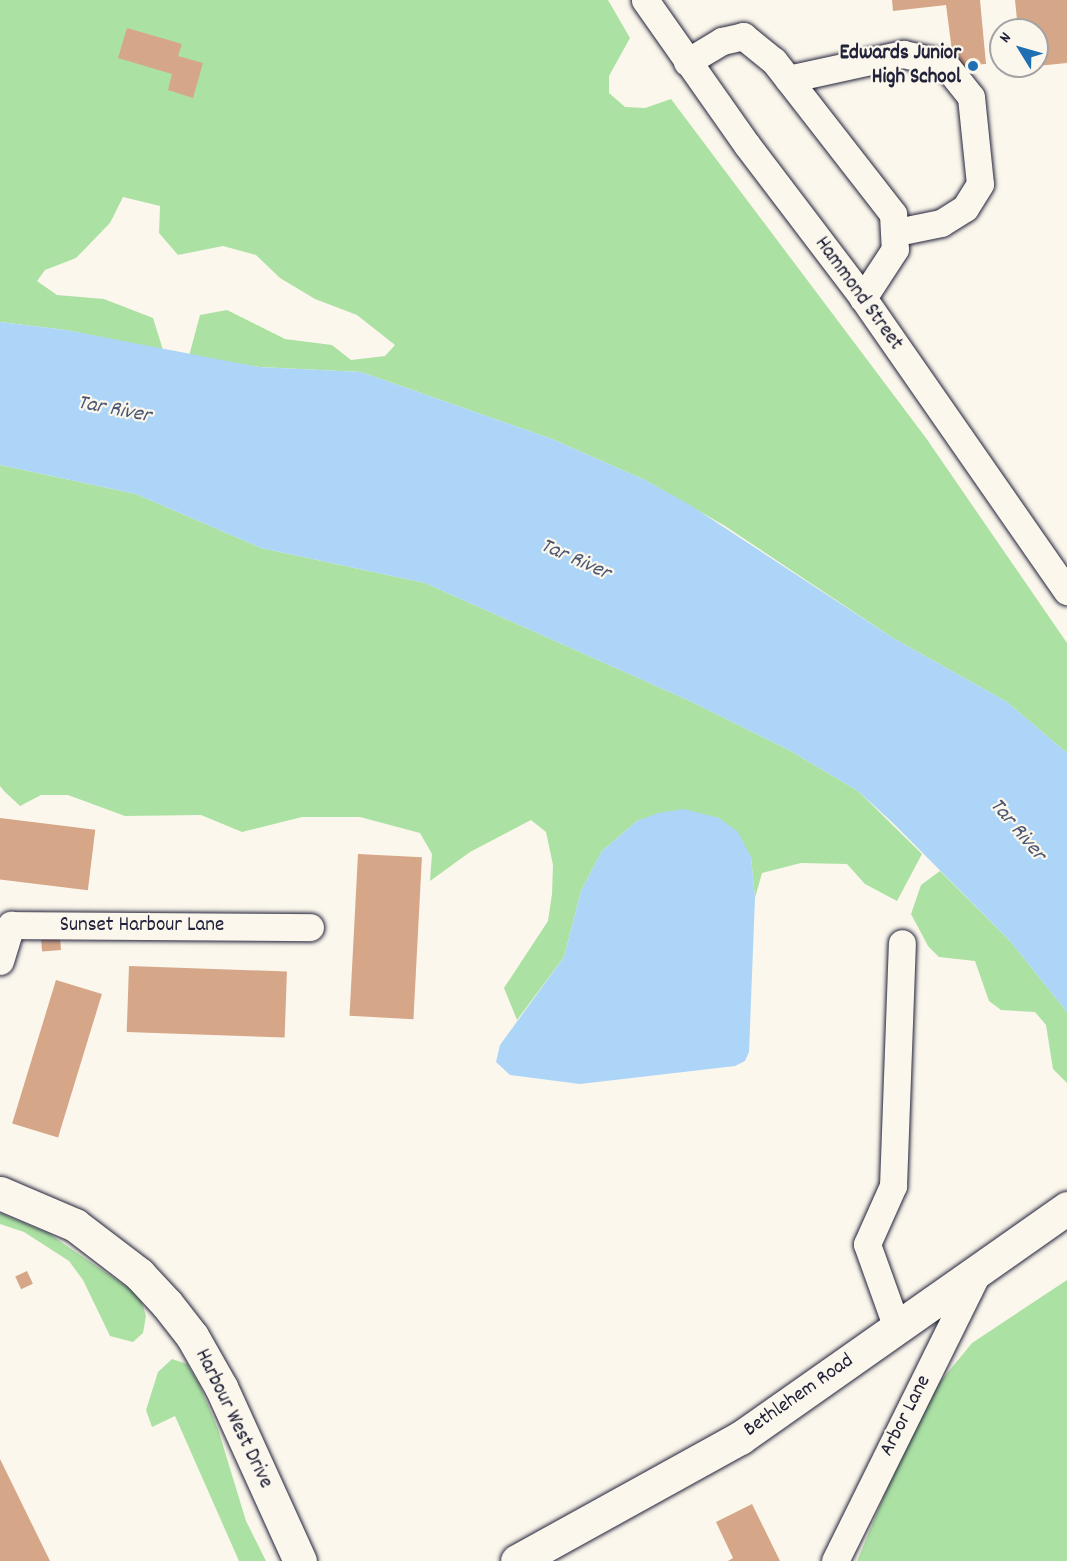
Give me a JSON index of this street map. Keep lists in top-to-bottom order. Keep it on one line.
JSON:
{"streets":{"main road":["Bethlehem Road","Harbour West Drive"],"street":["Hammond Street","Sunset Harbour Lane","Arbor Lane"]},"crossings":[["Bethlehem Road","Arbor Lane"]],"water":["Tar River"],"places":["Edwards Junior High School"],"north":"top left"}
